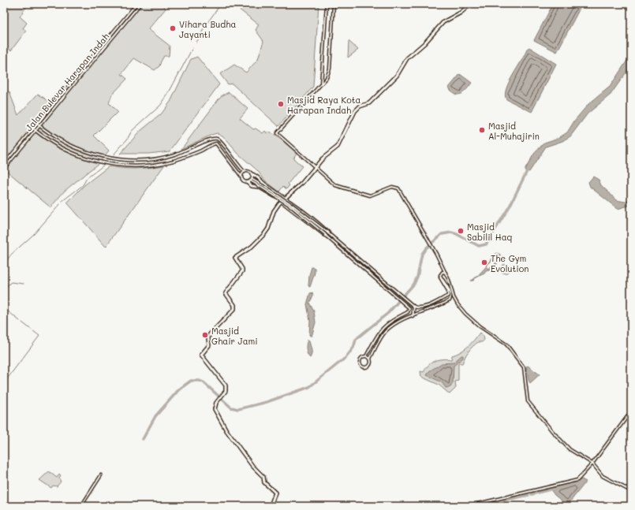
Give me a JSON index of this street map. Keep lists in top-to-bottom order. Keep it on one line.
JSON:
{"streets":{"street":["Jalan Bulevar Harapan Indah"]},"places":["Vihara Budha Jayanti","Masjid Raya Kota Harapan Indah","Masjid Al-Muhajirin","Masjid Sabilil Haq","The Gym Evolution","Masjid Ghair Jami"]}
